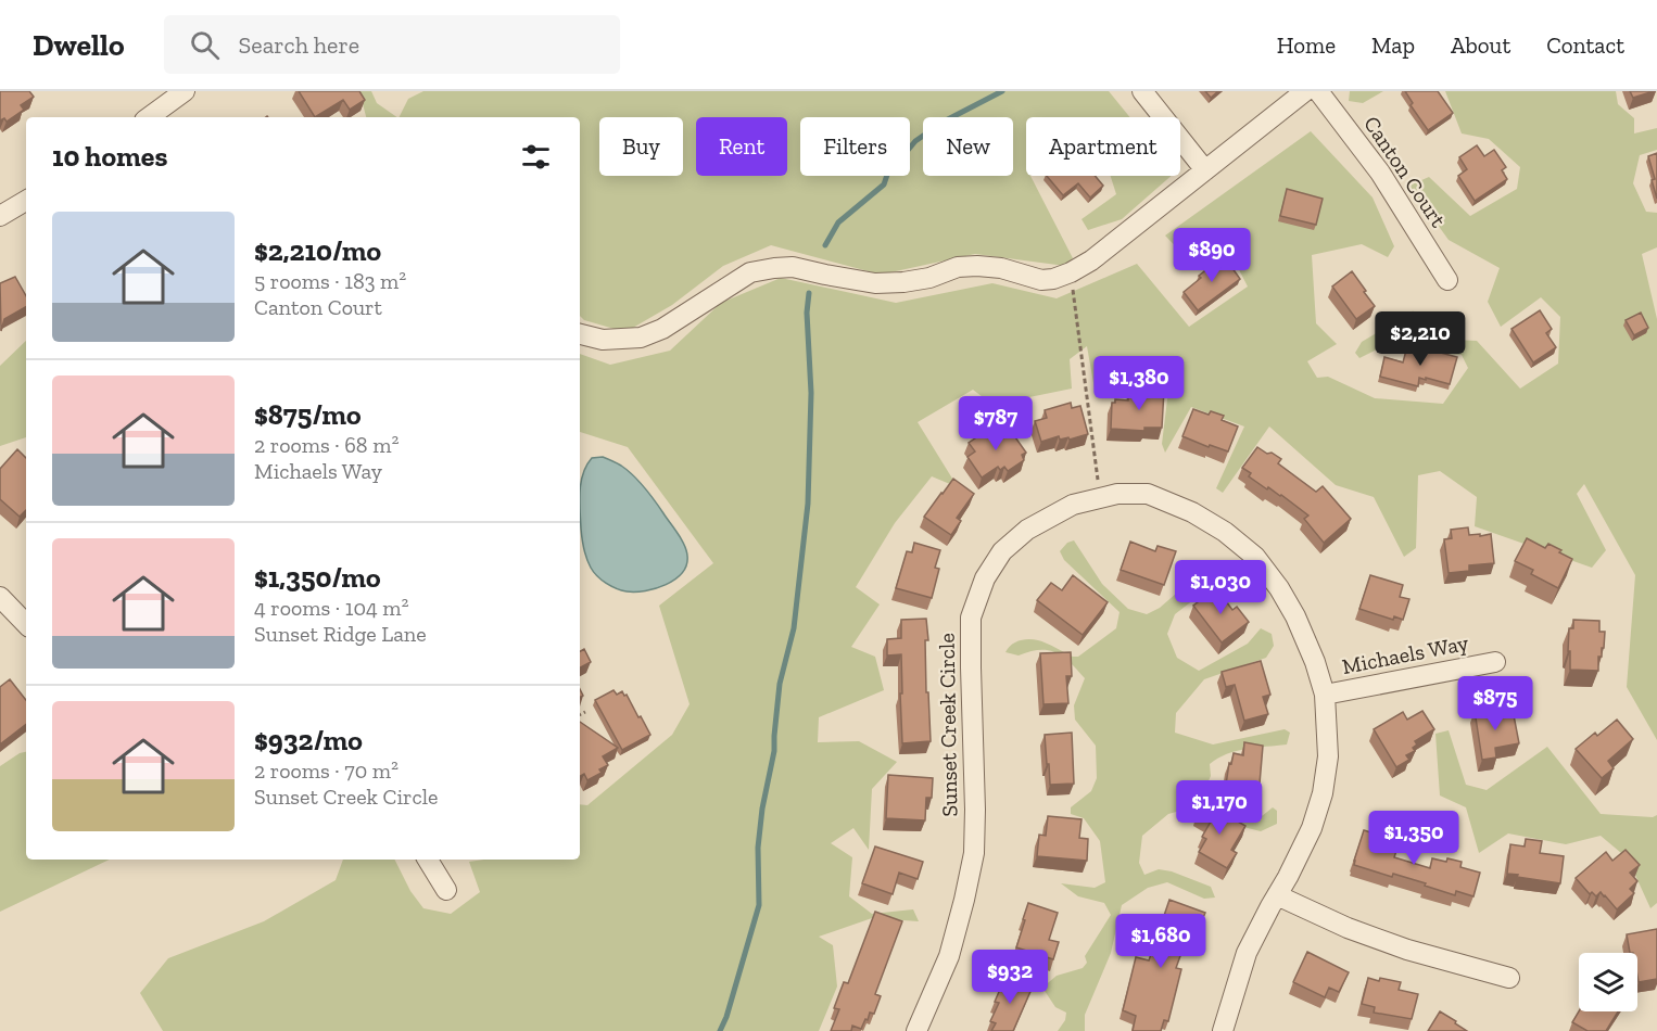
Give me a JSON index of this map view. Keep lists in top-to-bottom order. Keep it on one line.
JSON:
{"streets":{"street":["Canton Court","Michaels Way","Sunset Creek Circle"]},"crossings":[["Michaels Way","Sunset Creek Circle"]],"page":{"header":"Dwello","search":"Search here","nav":["Home","Map","About","Contact"],"chip":["Buy","Rent","Filters","New","Apartment"],"heading":"10 homes","list":[{"name":"$2,210/mo","note":"5 rooms · 183 m² · Canton Court"},{"name":"$875/mo","note":"2 rooms · 68 m² · Michaels Way"},{"name":"$1,350/mo","note":"4 rooms · 104 m² · Sunset Ridge Lane"},{"name":"$932/mo","note":"2 rooms · 70 m² · Sunset Creek Circle"}],"price":["$890","$2,210","$1,380","$787","$1,030","$875","$1,170","$1,350","$1,680","$932"]}}
